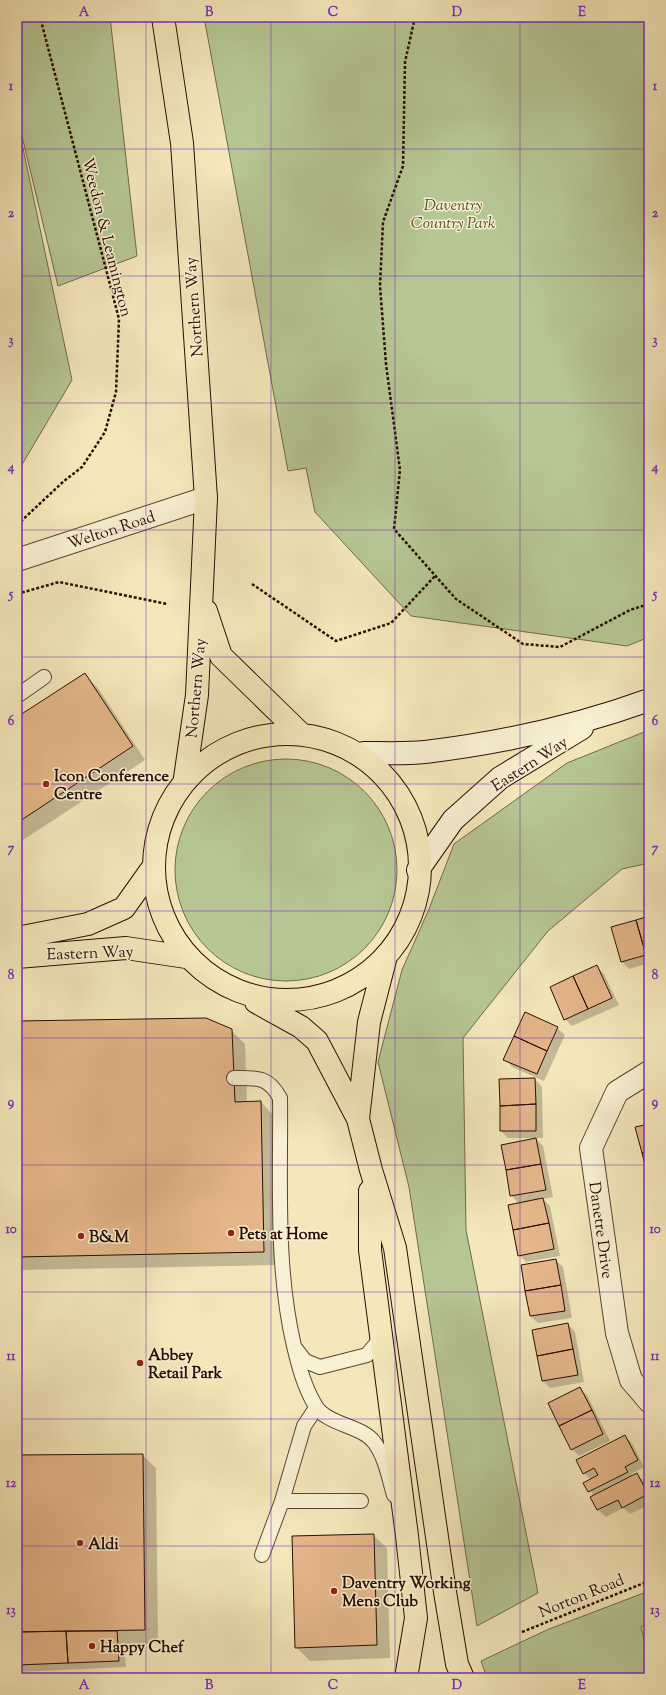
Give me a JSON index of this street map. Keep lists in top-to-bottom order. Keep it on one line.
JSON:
{"streets":{"main road":["Northern Way","Eastern Way"],"street":["Welton Road","Danetre Drive"],"path":["Weedon & Leamington","Norton Road"]},"crossings":[["Northern Way","Welton Road"]],"parks":["Daventry Country Park"],"places":["Icon Conference Centre","Pets at Home","B&M","Abbey Retail Park","Aldi","Daventry Working Mens Club","Happy Chef"],"grid":{"columns":["A","B","C","D","E"],"rows":["1","2","3","4","5","6","7","8","9","10","11","12","13"]}}
